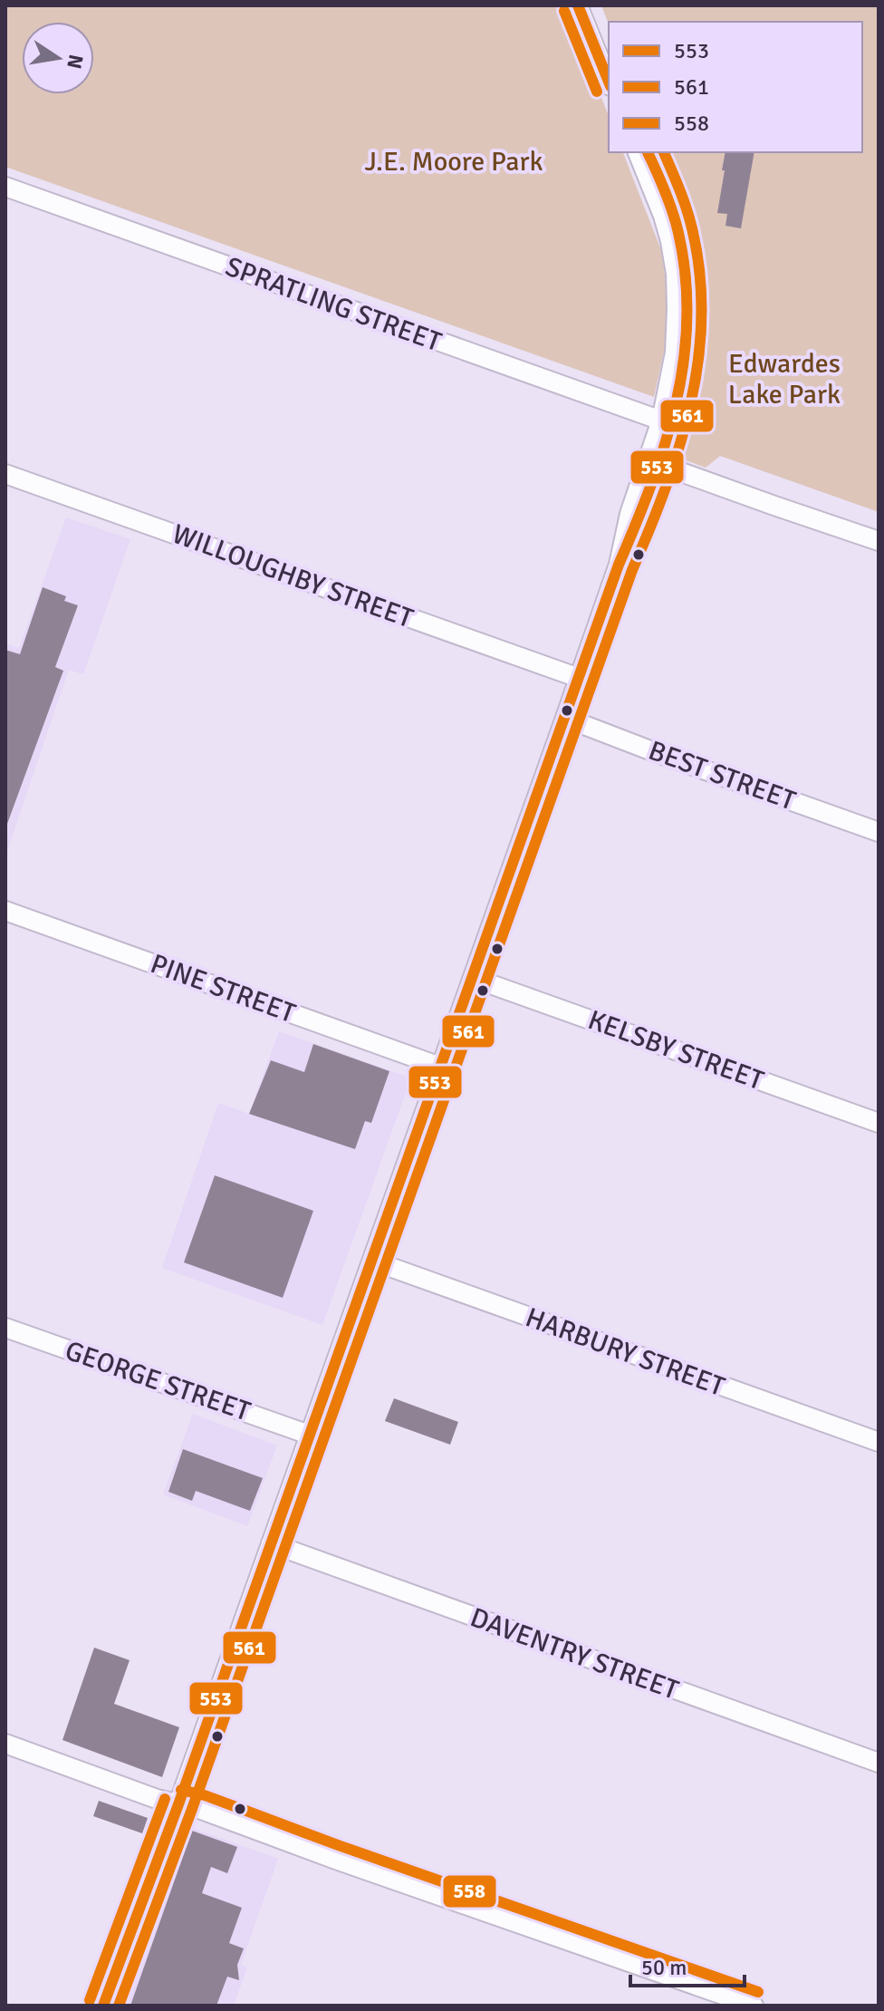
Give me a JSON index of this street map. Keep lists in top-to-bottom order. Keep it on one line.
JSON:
{"streets":{"street":["SPRATLING STREET","WILLOUGHBY STREET","BEST STREET","PINE STREET","KELSBY STREET","HARBURY STREET","GEORGE STREET","DAVENTRY STREET"]},"parks":["J.E. Moore Park","Edwardes Lake Park"],"lines":["transit line 553","transit line 561","transit line 558"],"legend":["553","561","558"],"scale_bar":"50 m","north":"right"}
